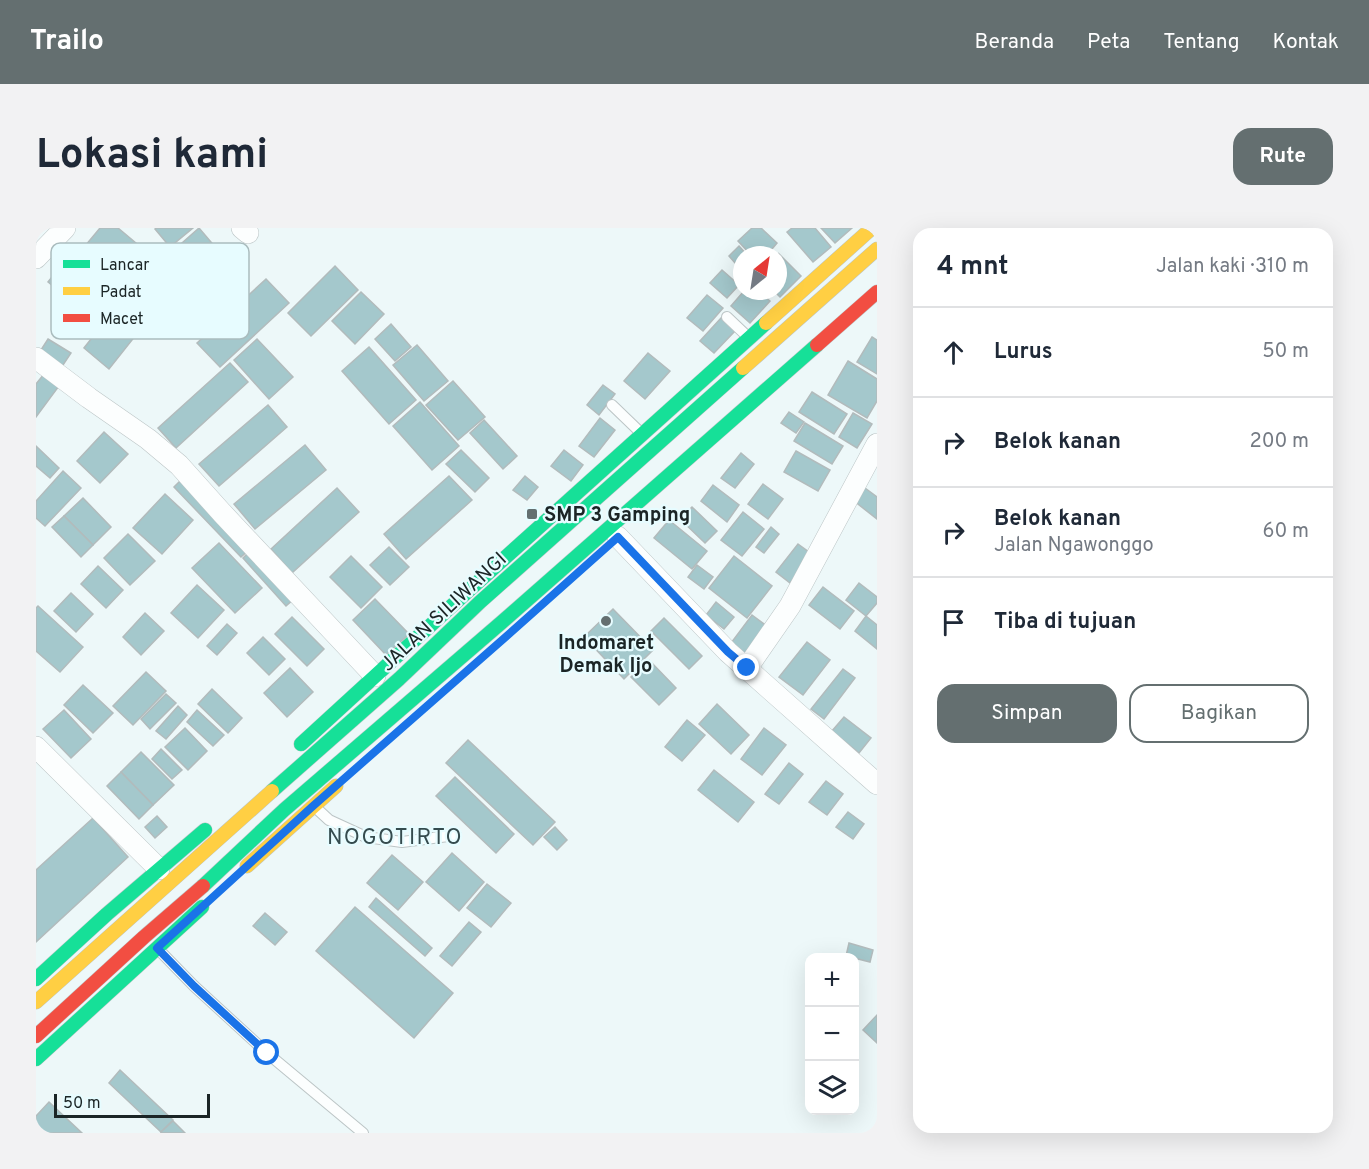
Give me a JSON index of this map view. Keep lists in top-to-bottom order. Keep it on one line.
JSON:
{"streets":{"main road":["JALAN SILIWANGI"]},"districts":["NOGOTIRTO"],"places":{"transit":["SMP 3 Gamping"],"other":["Indomaret Demak Ijo"]},"legend":["Lancar","Padat","Macet"],"scale_bar":"50 m","north":"top right","page":{"header":"Trailo","nav":["Beranda","Peta","Tentang","Kontak"],"buttons":["Rute",["Simpan","Bagikan"]],"title":"Lokasi kami","heading":["4 mnt","Jalan kaki · 310 m"],"list":[["Lurus","50 m"],["Belok kanan","200 m"],["Belok kanan","Jalan Ngawonggo","60 m"],"Tiba di tujuan"],"map_buttons":["+","−"],"scale":"50 m"}}
